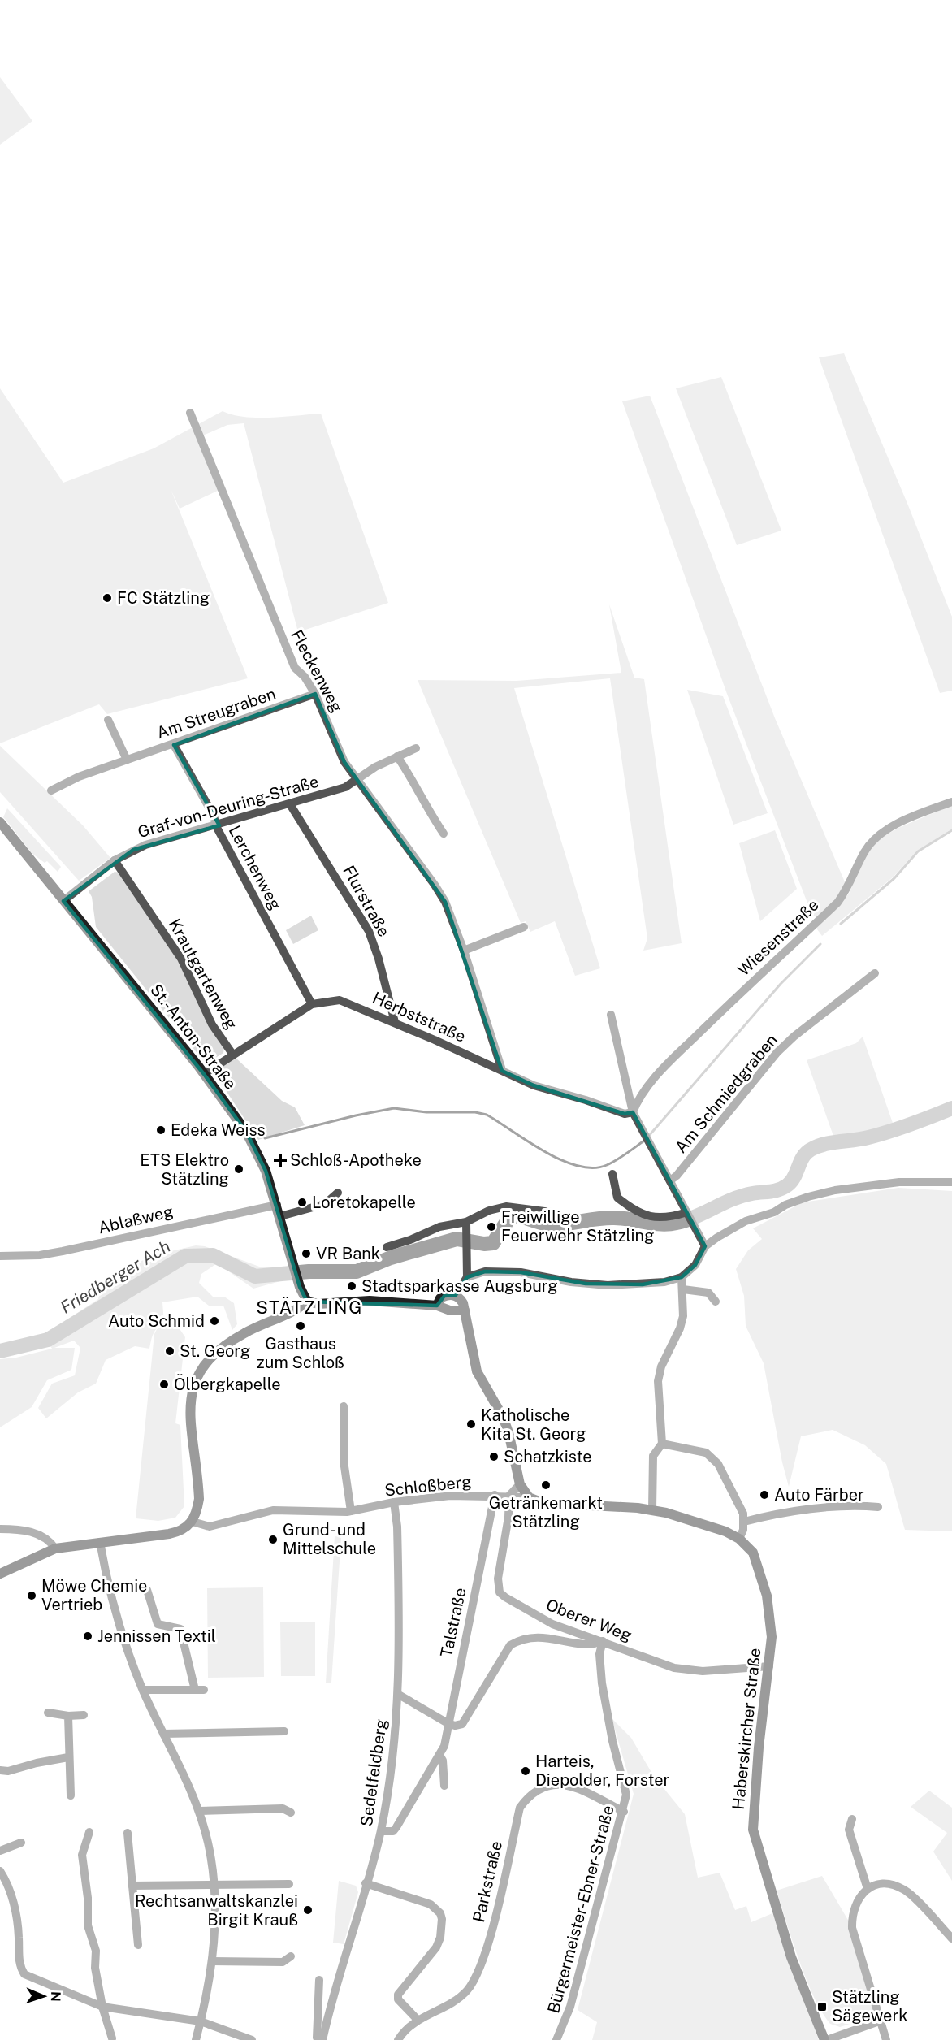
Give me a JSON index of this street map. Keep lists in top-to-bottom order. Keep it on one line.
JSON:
{"streets":{"street":["Fleckenweg","Am Streugraben","Graf-von-Deuring-Straße","Lerchenweg","Flurstraße","Wiesenstraße","Krautgartenweg","Herbststraße","St.-Anton-Straße","Am Schmiedgraben","Ablaßweg","Schloßberg","Oberer Weg","Talstraße","Haberskircher Straße","Sedelfeldberg","Parkstraße","Bürgermeister-Ebner-Straße"]},"crossings":[["Fleckenweg","Am Streugraben"],["Fleckenweg","Graf-von-Deuring-Straße"],["Fleckenweg","Herbststraße"],["Am Streugraben","Lerchenweg"],["Graf-von-Deuring-Straße","Lerchenweg"],["Graf-von-Deuring-Straße","Flurstraße"],["Graf-von-Deuring-Straße","Krautgartenweg"],["Graf-von-Deuring-Straße","St.-Anton-Straße"],["Lerchenweg","Herbststraße"],["Flurstraße","Herbststraße"],["Wiesenstraße","Herbststraße"],["Krautgartenweg","Herbststraße"],["Herbststraße","St.-Anton-Straße"],["St.-Anton-Straße","Ablaßweg"],["Schloßberg","Oberer Weg"],["Schloßberg","Talstraße"],["Schloßberg","Haberskircher Straße"],["Schloßberg","Sedelfeldberg"],["Oberer Weg","Haberskircher Straße"],["Oberer Weg","Bürgermeister-Ebner-Straße"],["Talstraße","Sedelfeldberg"],["Parkstraße","Bürgermeister-Ebner-Straße"]],"districts":["STÄTZLING"],"water":["Friedberger Ach"],"places":{"other":["FC Stätzling","Edeka Weiss","ETS Elektro Stätzling","Loretokapelle","Freiwillige Feuerwehr Stätzling","VR Bank","Stadtsparkasse Augsburg","Auto Schmid","Gasthaus zum Schloß","St. Georg","Ölbergkapelle","Katholische Kita St. Georg","Schatzkiste","Getränkemarkt Stätzling","Auto Färber","Grund- und Mittelschule","Möwe Chemie Vertrieb","Jennissen Textil","Harteis, Diepolder, Forster","Rechtsanwaltskanzlei Birgit Krauß"],"health":["Schloß-Apotheke"],"transit":["Stätzling Sägewerk"]},"north":"right"}
